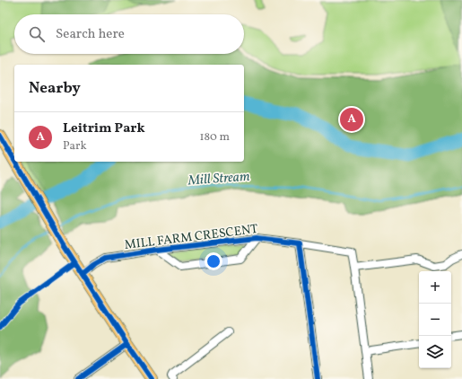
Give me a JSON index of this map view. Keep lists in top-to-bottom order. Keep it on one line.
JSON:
{"streets":{"street":["MILL FARM CRESCENT"]},"water":["Mill Stream"],"page":{"search":"Search here","heading":"Nearby","pins":"A","list":[{"mark":"A","name":"Leitrim Park","note":"Park","value":"180 m"}],"map_buttons":["+","−"]}}
